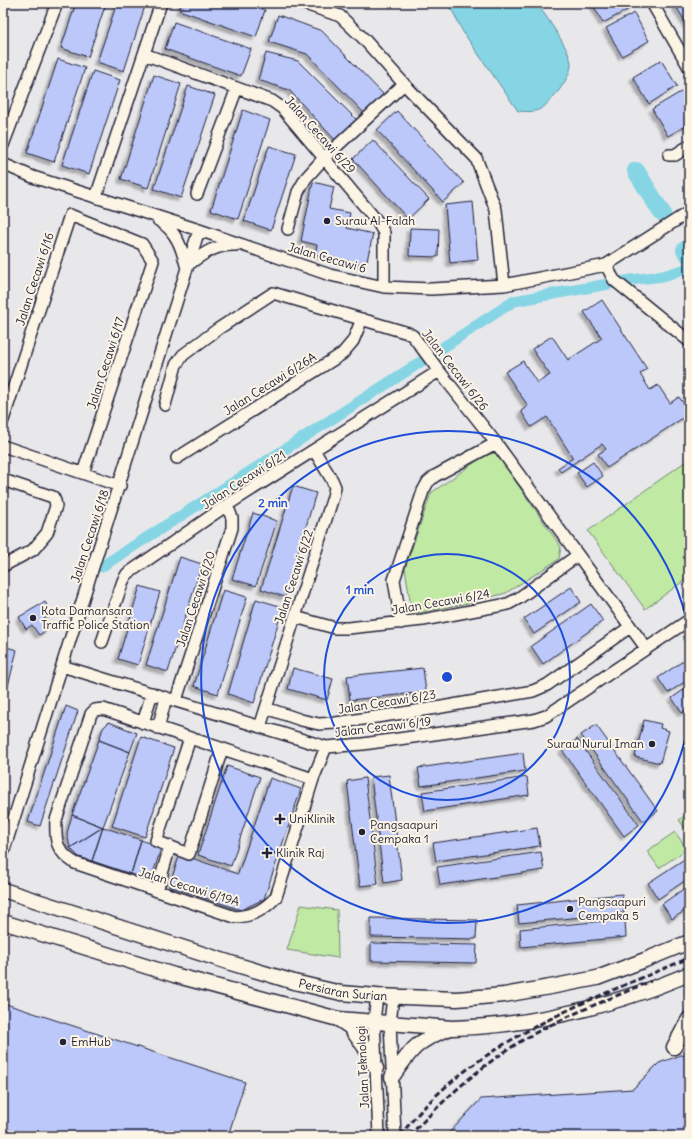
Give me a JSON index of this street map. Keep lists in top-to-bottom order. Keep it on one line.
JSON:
{"streets":{"main road":["Persiaran Surian"],"street":["Jalan Cecawi 6/29","Jalan Cecawi 6","Jalan Cecawi 6/16","Jalan Cecawi 6/17","Jalan Cecawi 6/26","Jalan Cecawi 6/26A","Jalan Cecawi 6/21","Jalan Cecawi 6/18","Jalan Cecawi 6/22","Jalan Cecawi 6/20","Jalan Cecawi 6/24","Jalan Cecawi 6/23","Jalan Cecawi 6/19","Jalan Cecawi 6/19A","Jalan Teknologi"]},"crossings":[["Jalan Cecawi 6/29","Jalan Cecawi 6"],["Jalan Cecawi 6","Jalan Cecawi 6/18"],["Jalan Cecawi 6/16","Jalan Cecawi 6/17"],["Jalan Cecawi 6/26","Jalan Cecawi 6/26A"],["Jalan Cecawi 6/26","Jalan Cecawi 6/21"],["Jalan Cecawi 6/26","Jalan Cecawi 6/24"],["Jalan Cecawi 6/26","Jalan Cecawi 6/23"],["Jalan Cecawi 6/26","Jalan Cecawi 6/19"],["Jalan Cecawi 6/21","Jalan Cecawi 6/22"],["Jalan Cecawi 6/21","Jalan Cecawi 6/20"],["Jalan Cecawi 6/18","Jalan Cecawi 6/19"],["Jalan Cecawi 6/22","Jalan Cecawi 6/24"],["Jalan Cecawi 6/22","Jalan Cecawi 6/23"],["Jalan Cecawi 6/20","Jalan Cecawi 6/19"],["Jalan Cecawi 6/20","Jalan Cecawi 6/19A"],["Persiaran Surian","Jalan Teknologi"]],"places":{"other":["Surau Al-Falah","Kota Damansara Traffic Police Station","Surau Nurul Iman","Pangsaapuri Cempaka 1","Pangsaapuri Cempaka 5","EmHub"],"health":["UniKlinik","Klinik Raj"]},"rings":["2 min","1 min"]}
